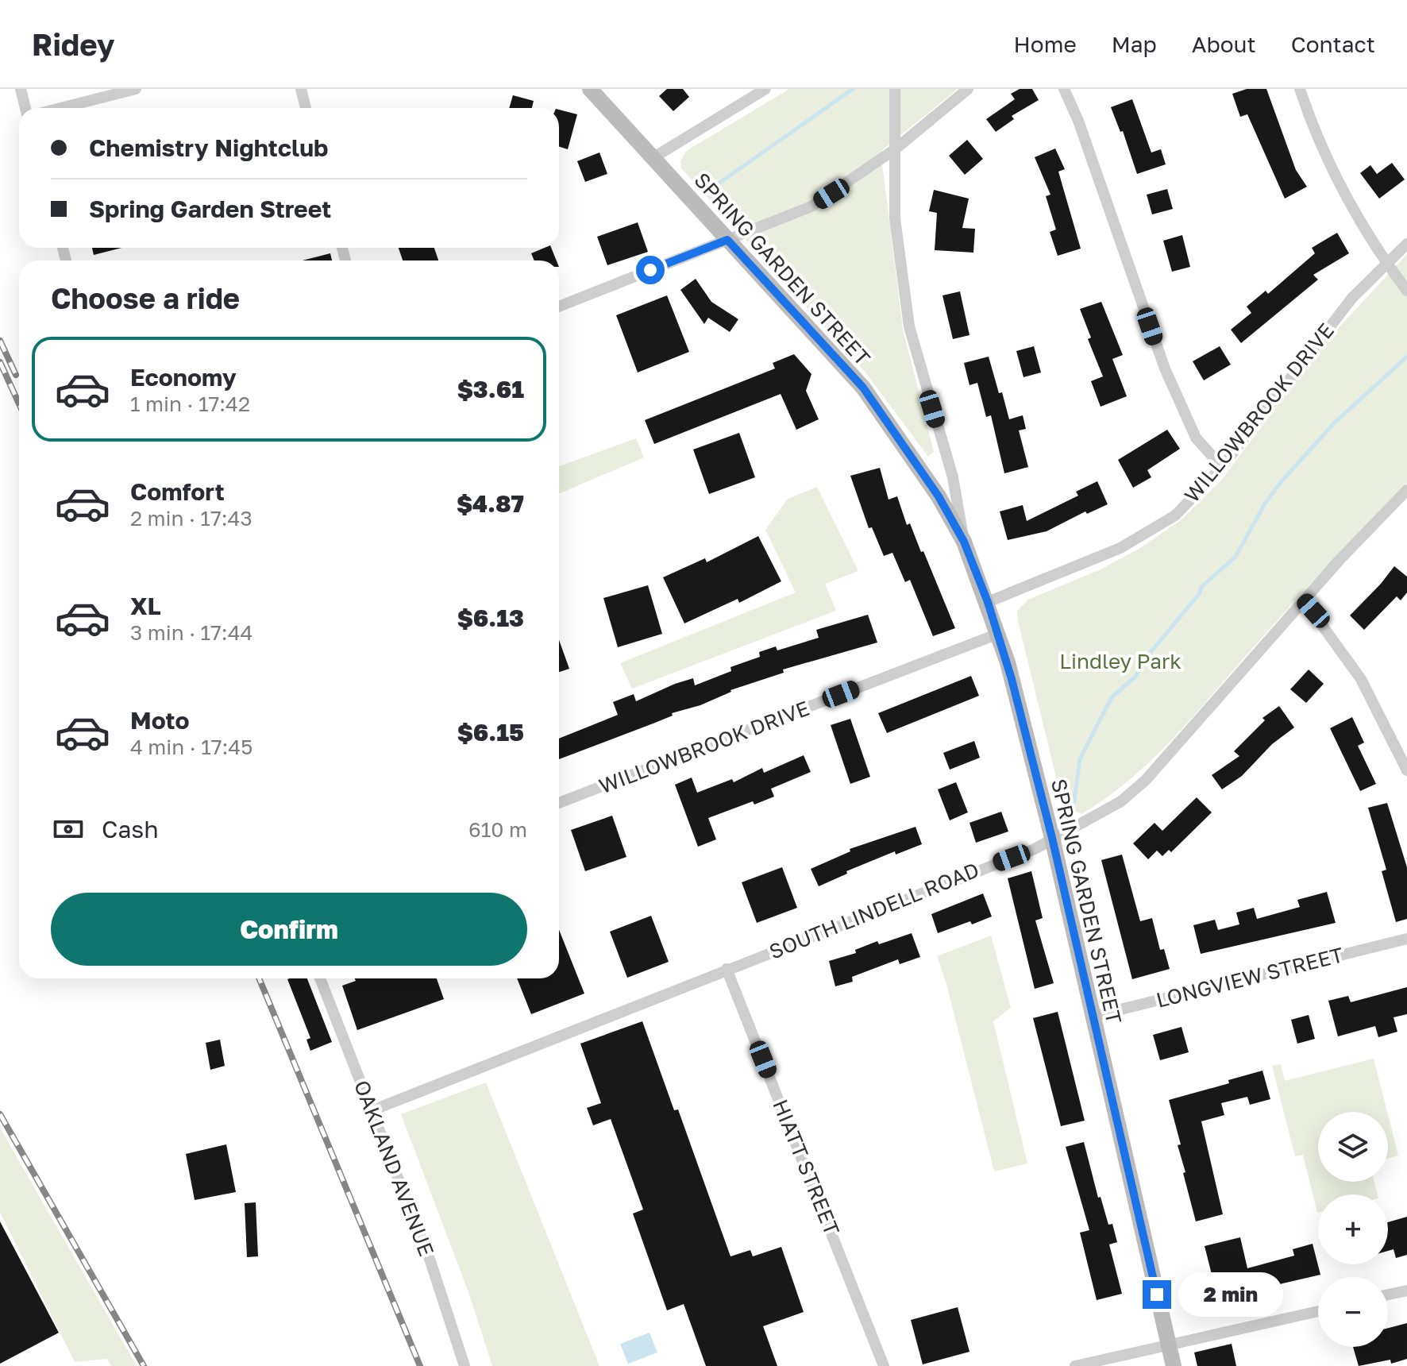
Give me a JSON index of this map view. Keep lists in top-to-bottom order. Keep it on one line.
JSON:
{"streets":{"main road":["SPRING GARDEN STREET"],"street":["WILLOWBROOK DRIVE","SOUTH LINDELL ROAD","LONGVIEW STREET","HIATT STREET","OAKLAND AVENUE"]},"crossings":[["SPRING GARDEN STREET","WILLOWBROOK DRIVE"],["SPRING GARDEN STREET","SOUTH LINDELL ROAD"],["SPRING GARDEN STREET","LONGVIEW STREET"],["SOUTH LINDELL ROAD","HIATT STREET"],["SOUTH LINDELL ROAD","OAKLAND AVENUE"]],"parks":["Lindley Park"],"page":{"header":"Ridey","nav":["Home","Map","About","Contact"],"banner":["Chemistry Nightclub","Spring Garden Street"],"heading":"Choose a ride","list":[{"name":"Economy","note":"1 min · 17:42","value":"$3.61"},{"name":"Comfort","note":"2 min · 17:43","value":"$4.87"},{"name":"XL","note":"3 min · 17:44","value":"$6.13"},{"name":"Moto","note":"4 min · 17:45","value":"$6.15"}],"pay":["Cash","610 m"],"buttons":"Confirm","map_buttons":["+","−"],"bubble":"2 min"}}
